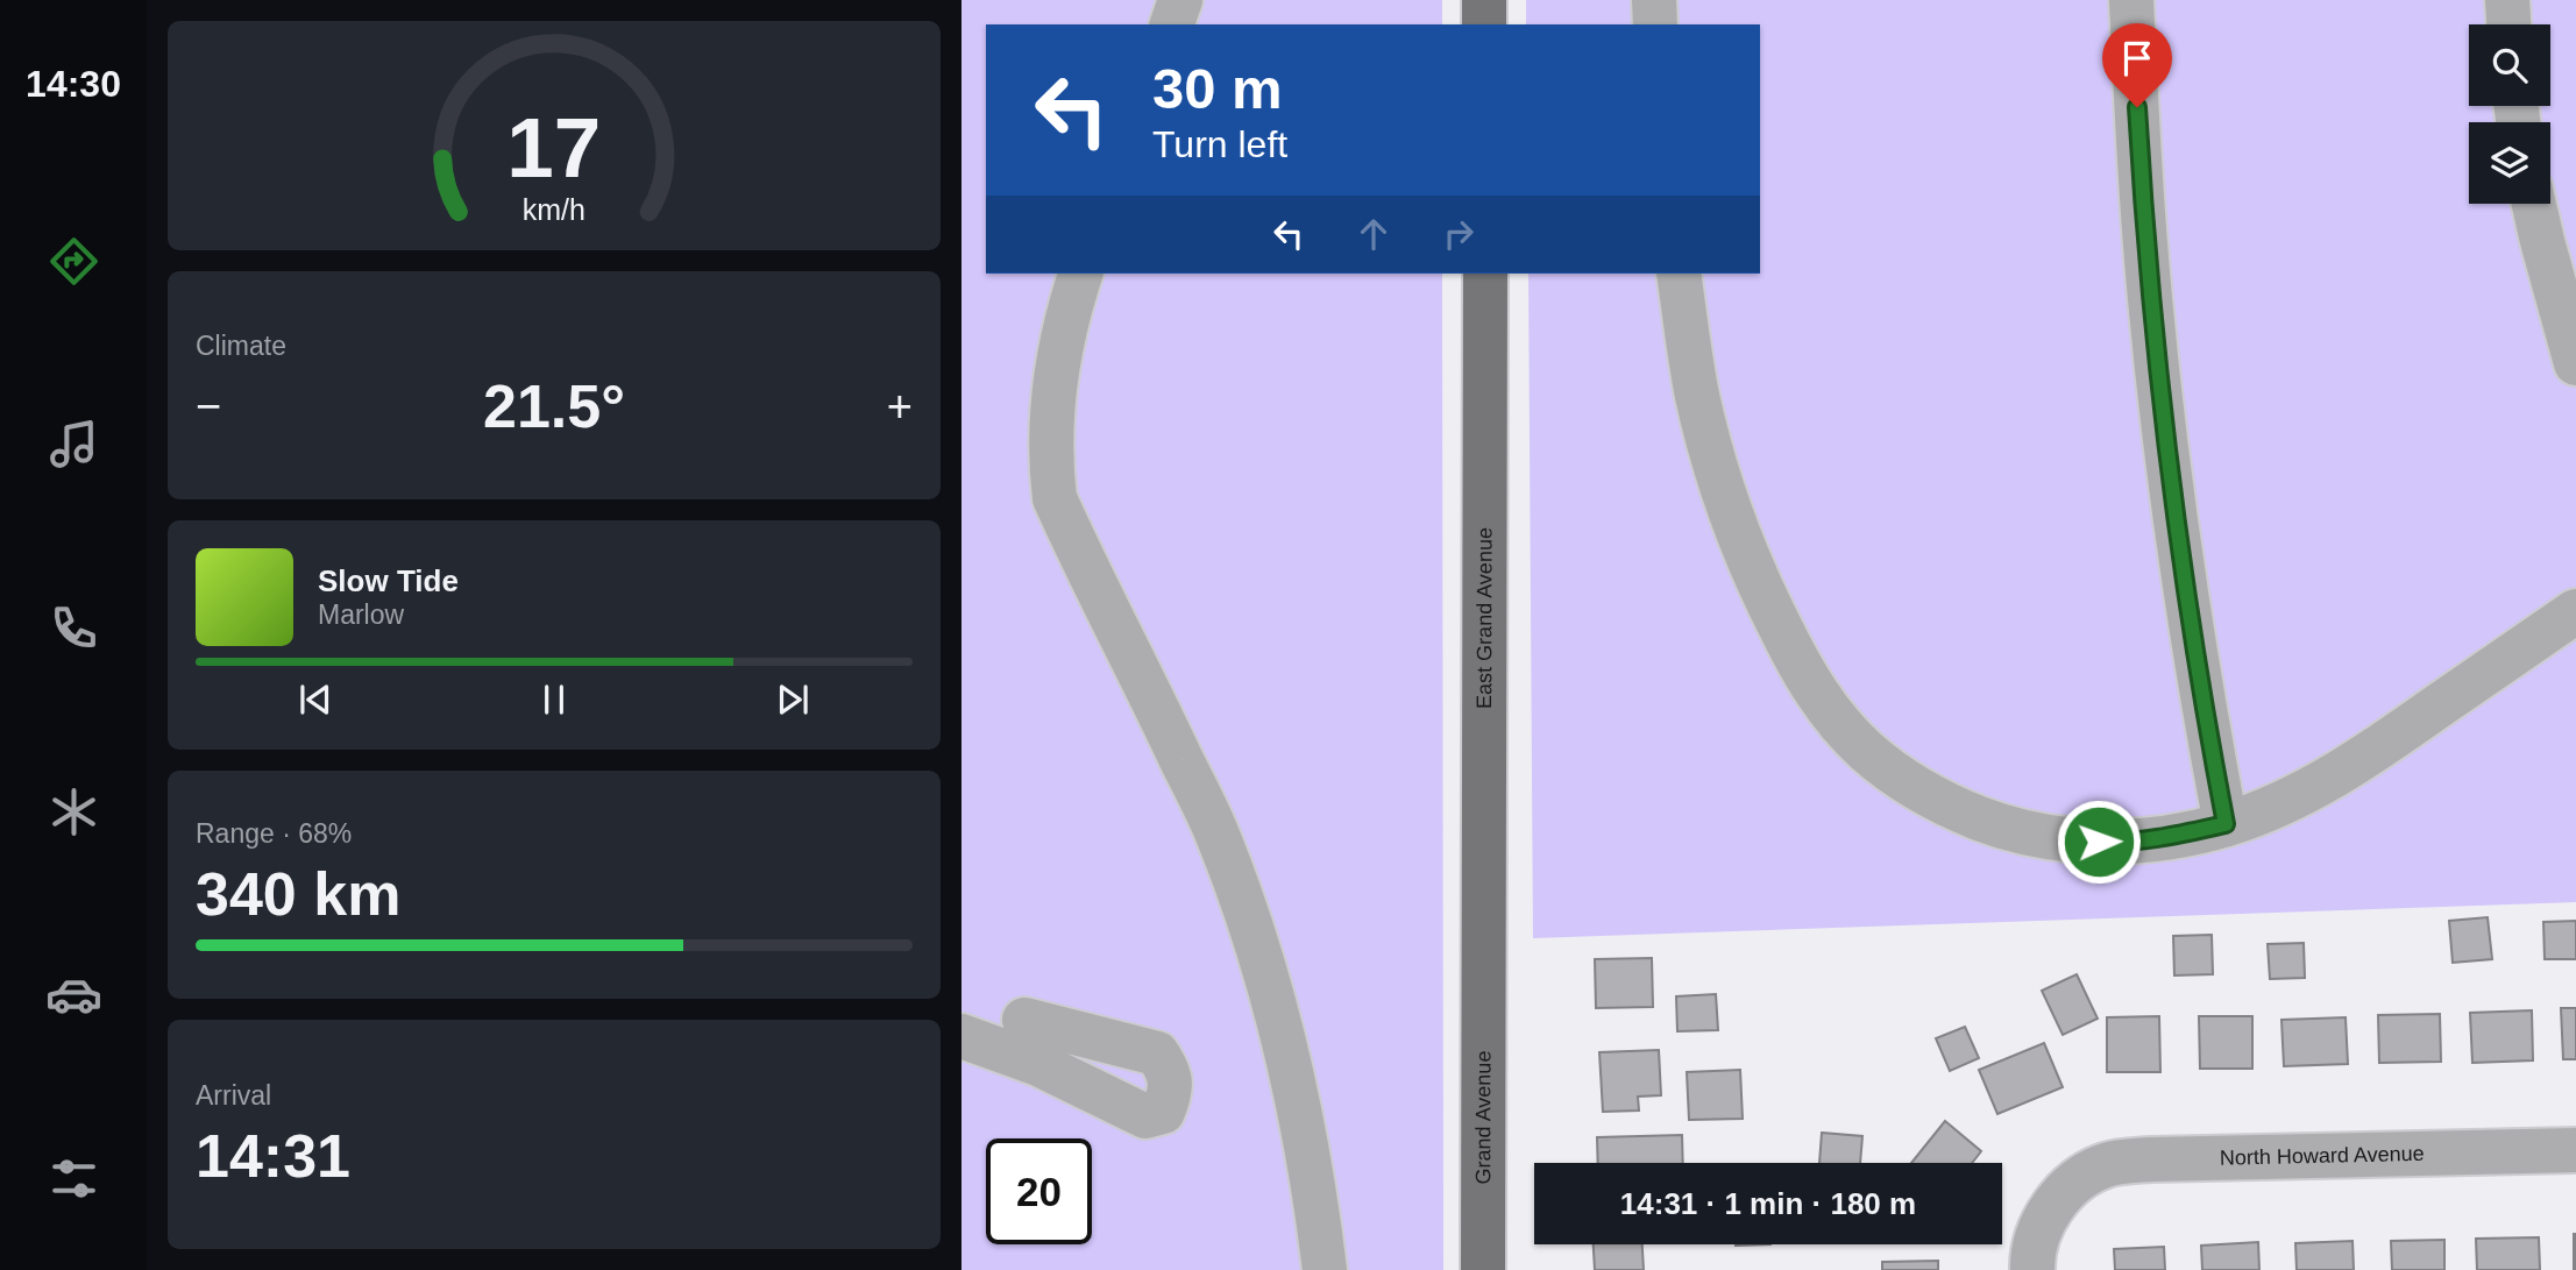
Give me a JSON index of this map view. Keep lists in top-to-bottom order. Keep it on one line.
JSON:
{"streets":{"main road":["East Grand Avenue","Grand Avenue"],"street":["North Howard Avenue"]},"crossings":[["East Grand Avenue","Grand Avenue"]],"page":{"tabs":"14:30","turn":["30 m","Turn left"],"tile":["Climate",["Range · 68%","340 km"],["Arrival","14:31"]],"heat":["−","21.5°","+"],"song":["Slow Tide","Marlow"],"limit":"20","trip":"14:31 · 1 min · 180 m","gauge":["17","km/h"]}}
